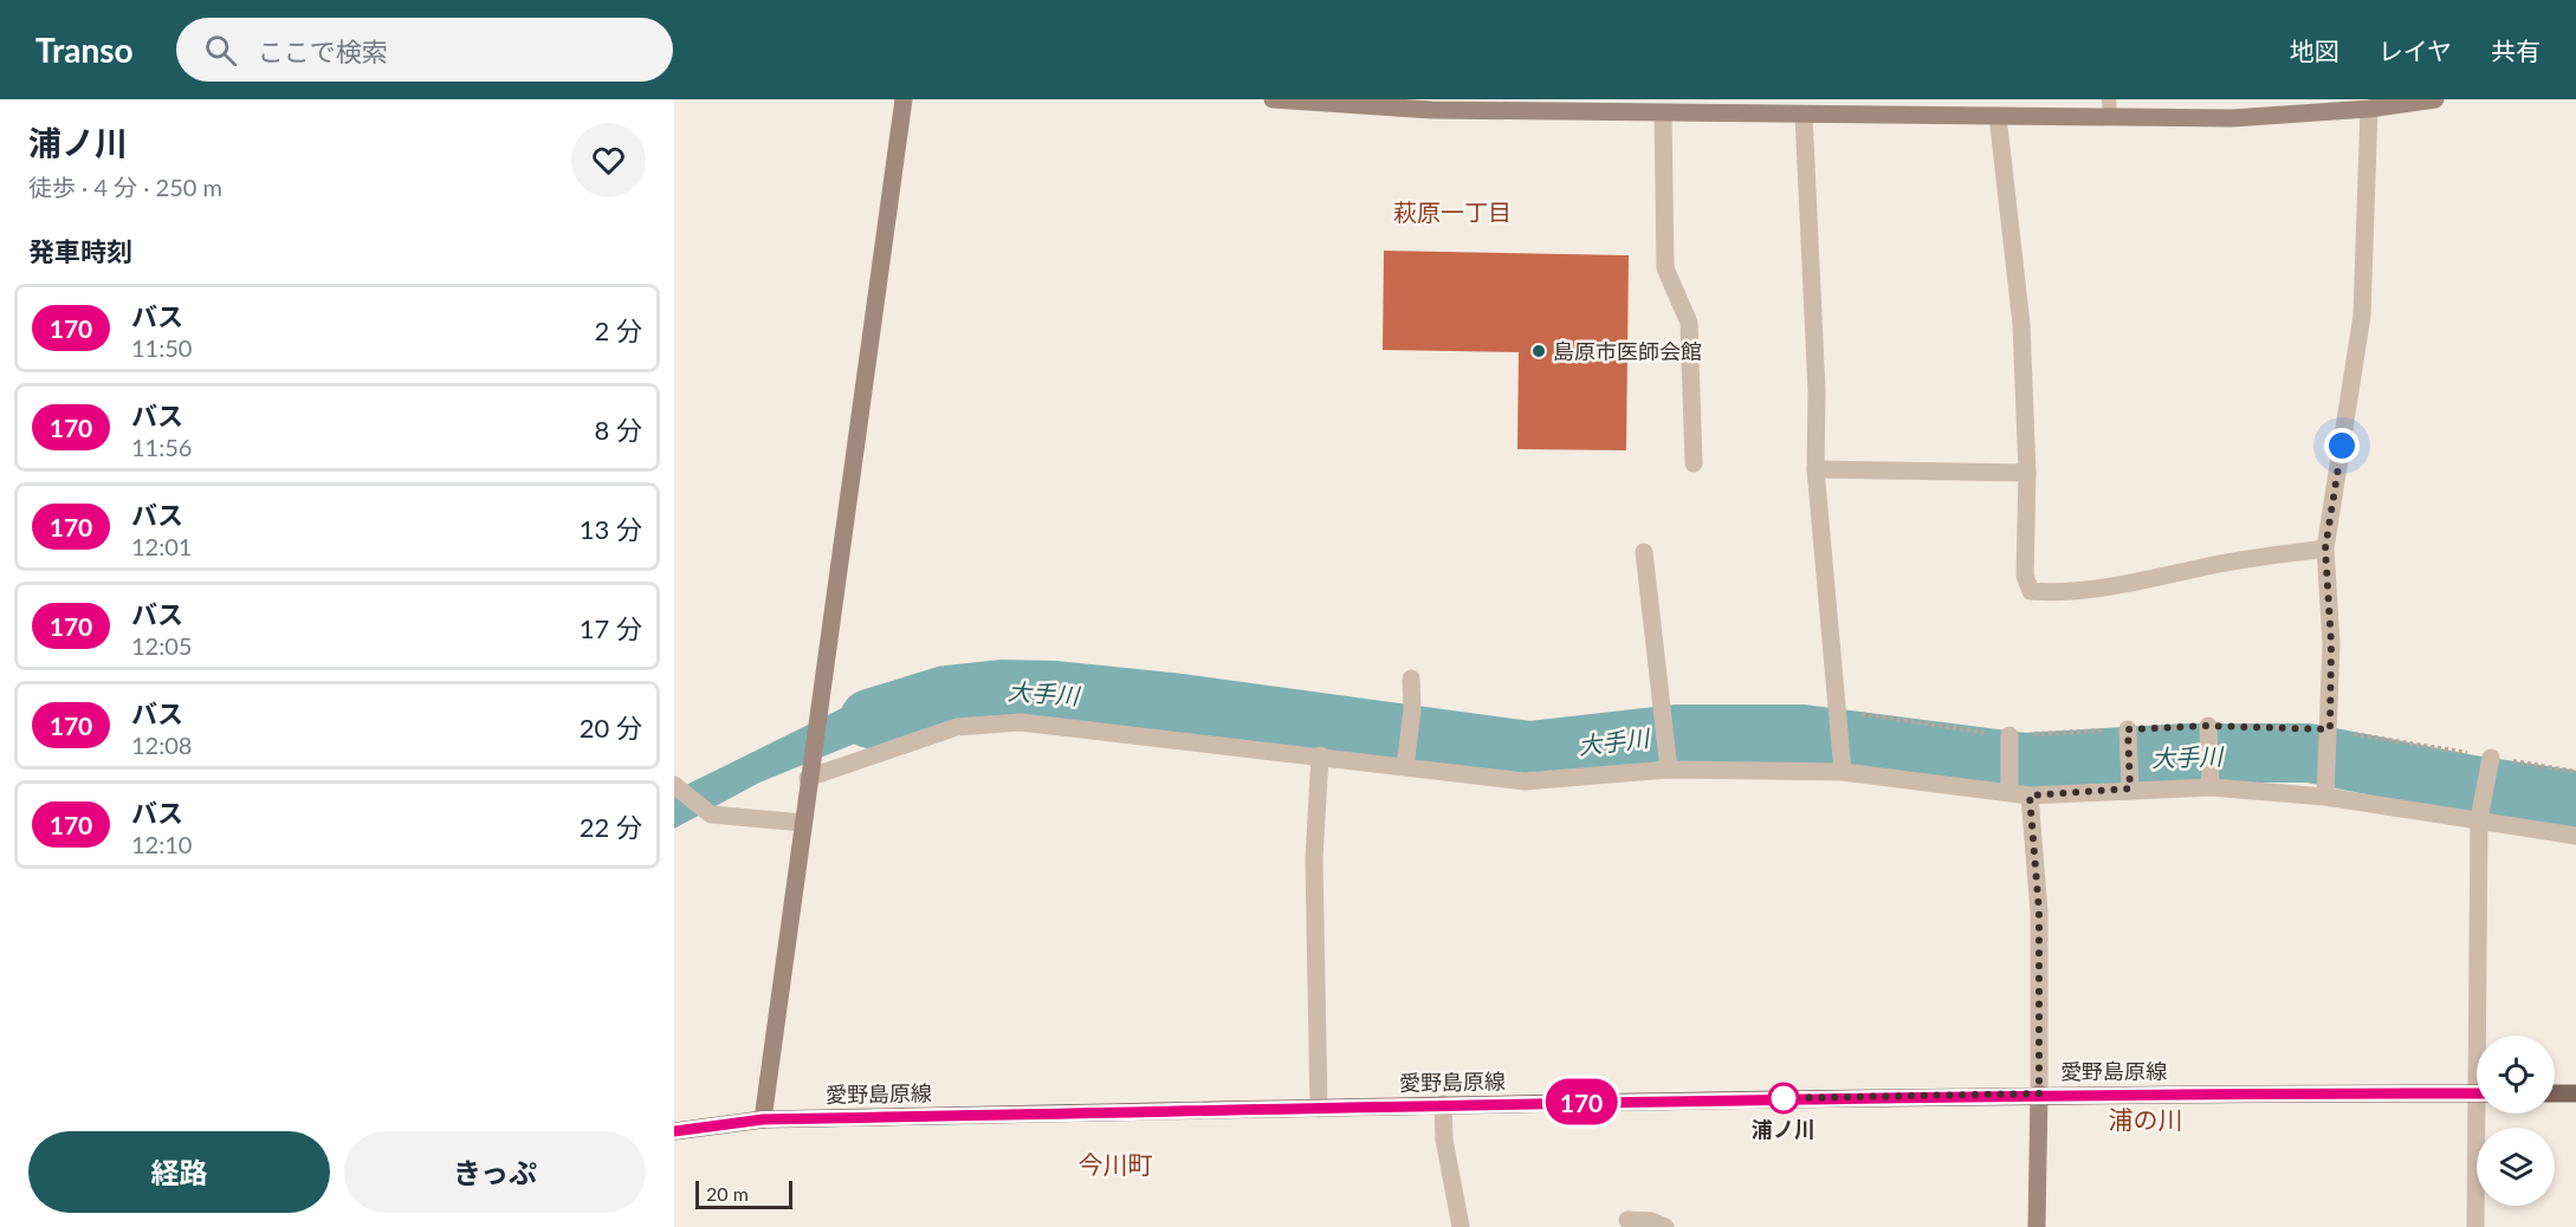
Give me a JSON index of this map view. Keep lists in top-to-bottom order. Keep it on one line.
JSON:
{"streets":{"main road":["愛野島原線"]},"districts":["萩原一丁目","浦の川","今川町"],"water":["大手川"],"places":["島原市医師会館","浦ノ川"],"lines":["bus line 170"],"scale_bar":"20 m","page":{"header":"Transo","search":"ここで検索","nav":["地図","レイヤ","共有"],"heading":[["浦ノ川","徒歩 · 4 分 · 250 m"],"発車時刻"],"on_map":"170","list":[{"mark":"170","name":"バス","note":"11:50","value":"2 分"},{"mark":"170","name":"バス","note":"11:56","value":"8 分"},{"mark":"170","name":"バス","note":"12:01","value":"13 分"},{"mark":"170","name":"バス","note":"12:05","value":"17 分"},{"mark":"170","name":"バス","note":"12:08","value":"20 分"},{"mark":"170","name":"バス","note":"12:10","value":"22 分"}],"buttons":["経路","きっぷ"],"scale":"20 m"}}
